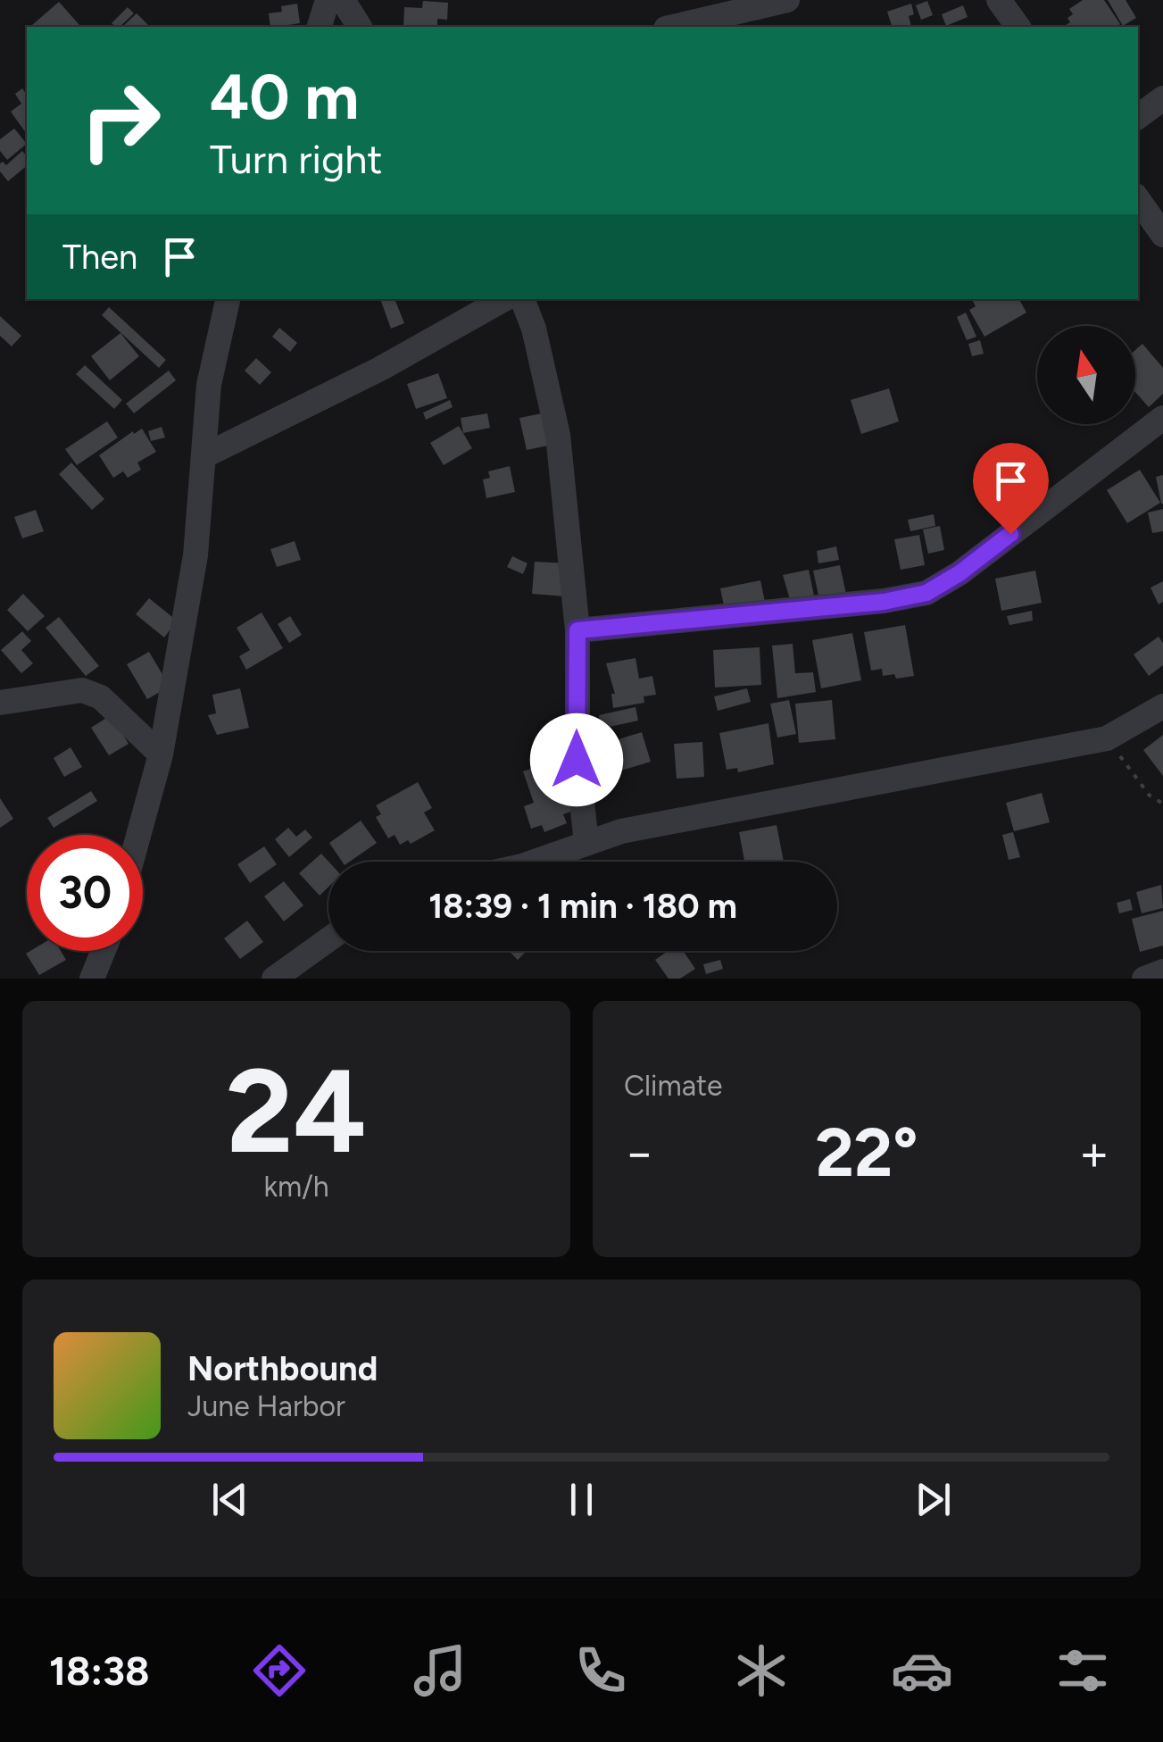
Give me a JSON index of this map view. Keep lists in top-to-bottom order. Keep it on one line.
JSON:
{"north":"top","page":{"turn":["40 m","Turn right"],"then":"Then","limit":"30","trip":"18:39 · 1 min · 180 m","tile":[["24","km/h"],"Climate"],"heat":["−","22°","+"],"song":["Northbound","June Harbor"],"tabs":"18:38"}}
